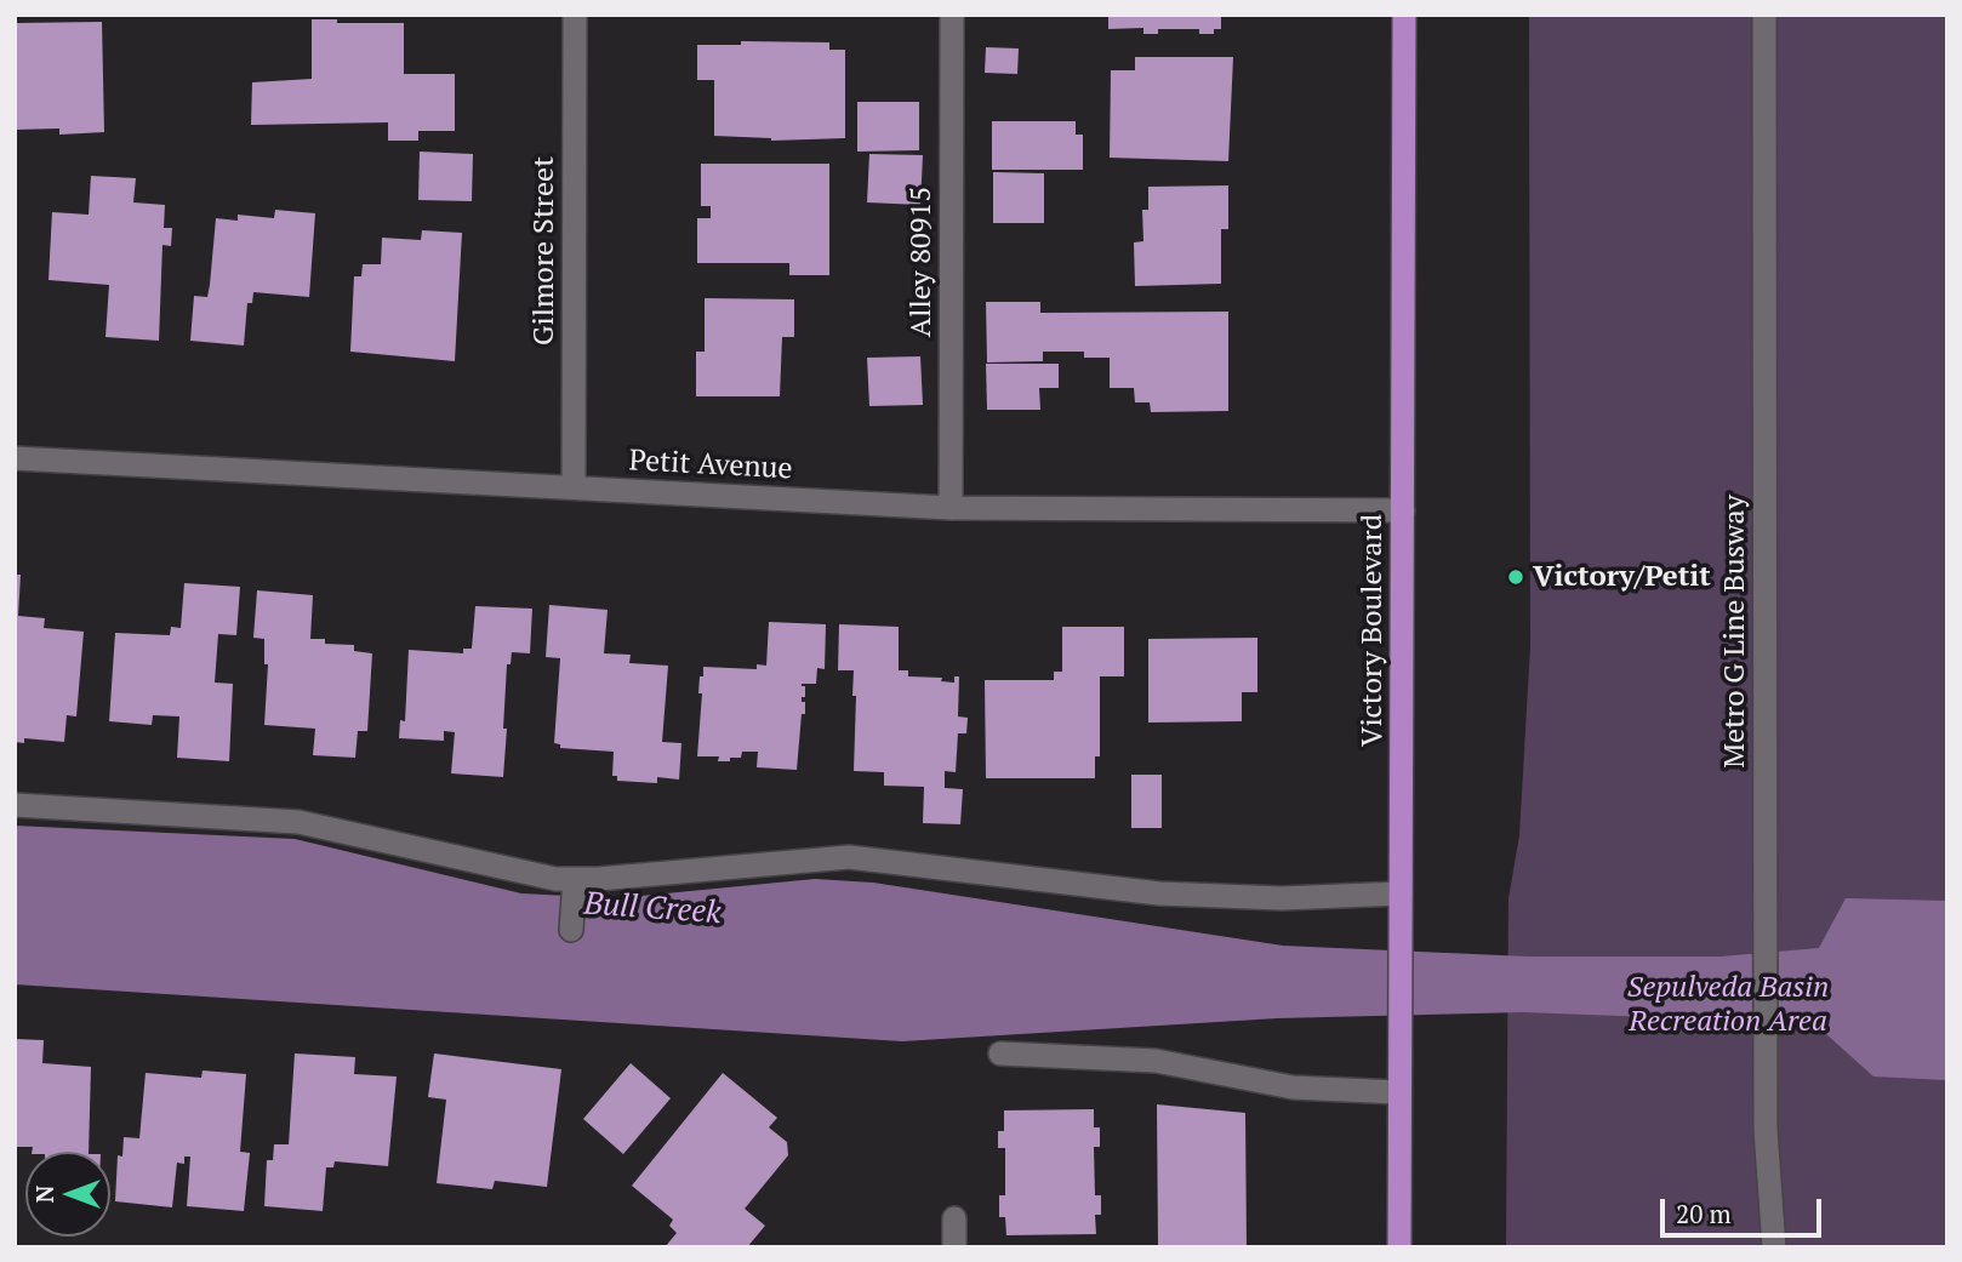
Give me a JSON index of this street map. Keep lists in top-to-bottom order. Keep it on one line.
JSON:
{"streets":{"main road":["Victory Boulevard"],"street":["Gilmore Street","Alley 80915","Petit Avenue","Metro G Line Busway"]},"crossings":[["Gilmore Street","Petit Avenue"],["Alley 80915","Petit Avenue"],["Petit Avenue","Victory Boulevard"]],"water":["Bull Creek"],"parks":["Sepulveda Basin Recreation Area"],"places":["Victory/Petit"],"scale_bar":"20 m","north":"left"}
